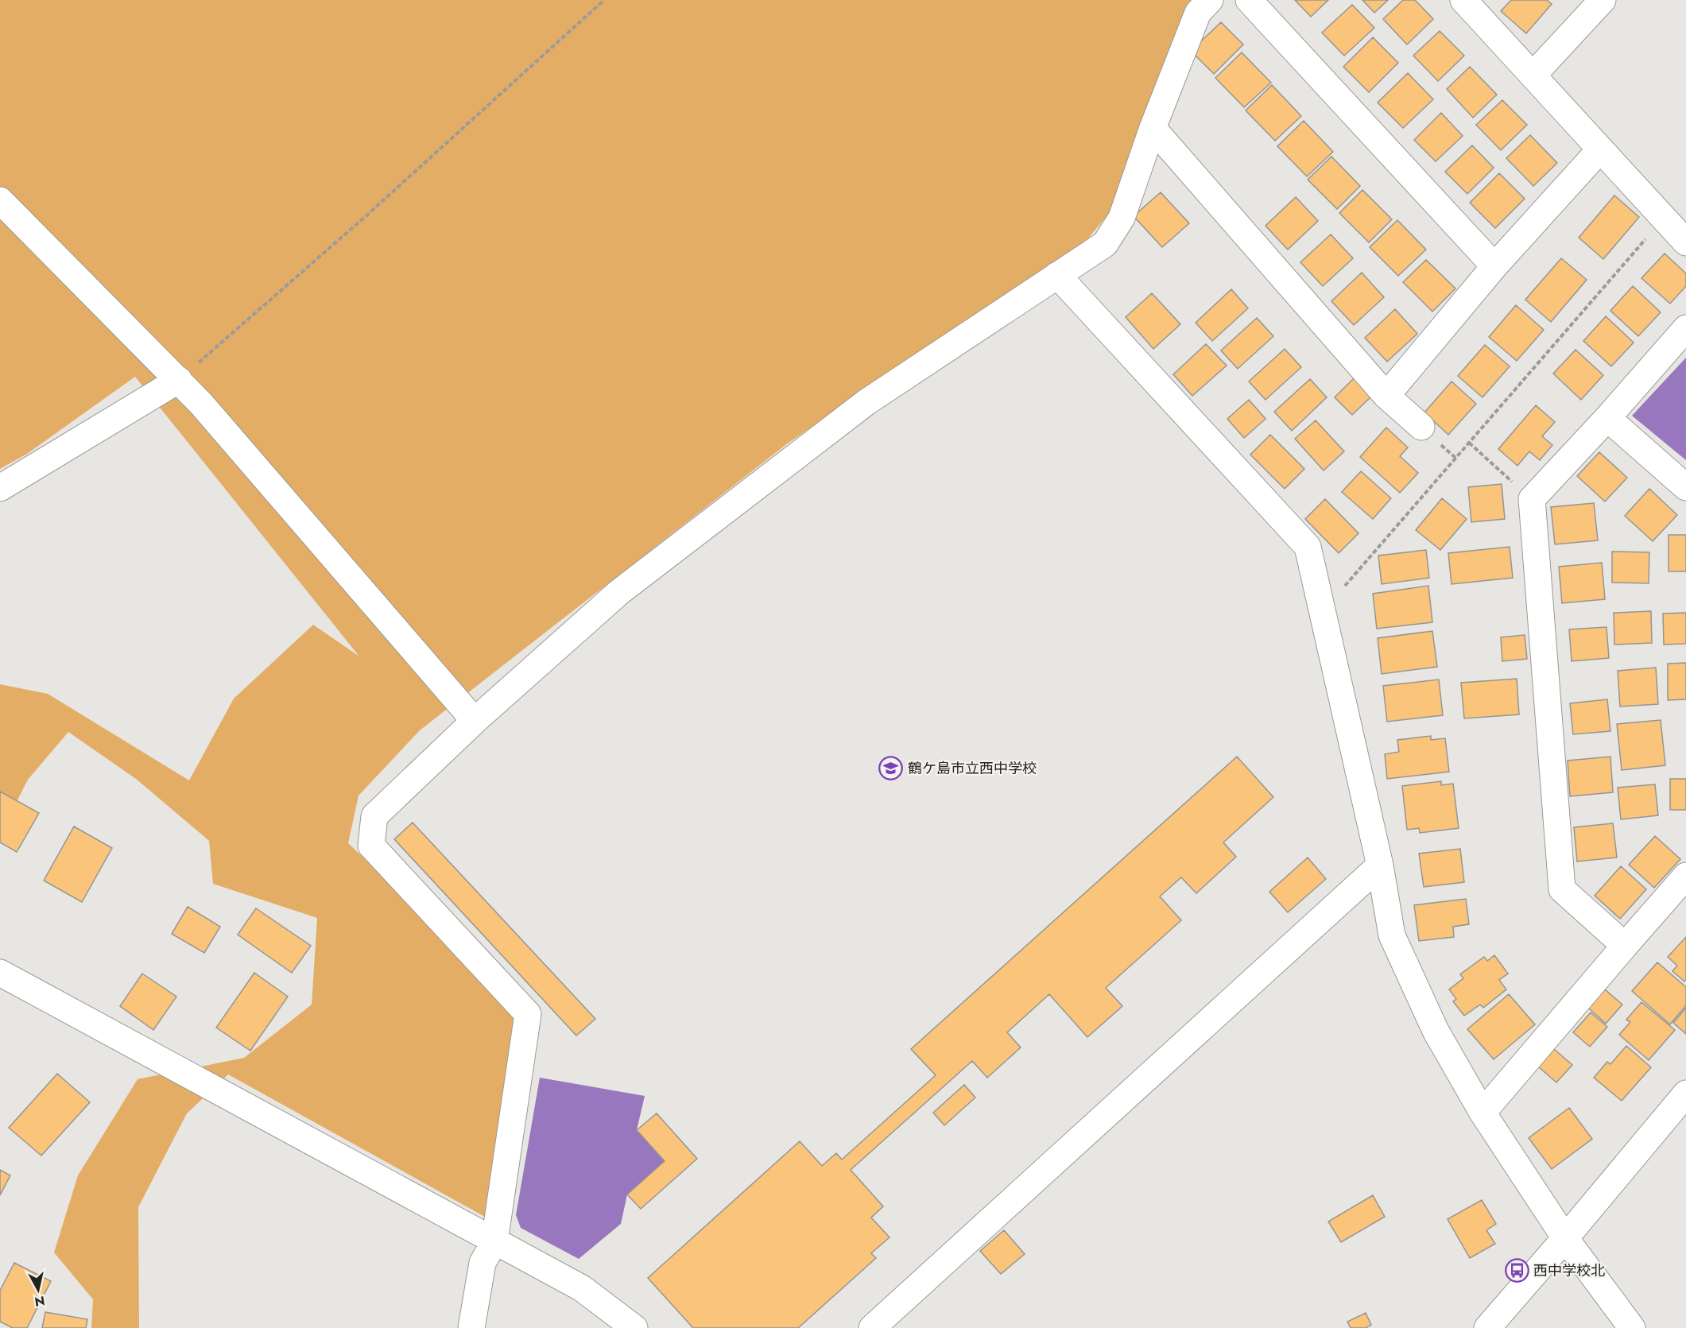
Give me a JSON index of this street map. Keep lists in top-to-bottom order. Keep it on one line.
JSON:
{"places":{"school or university":["鶴ケ島市立西中学校"],"bus stop":["西中学校北"]},"north":"bottom"}
